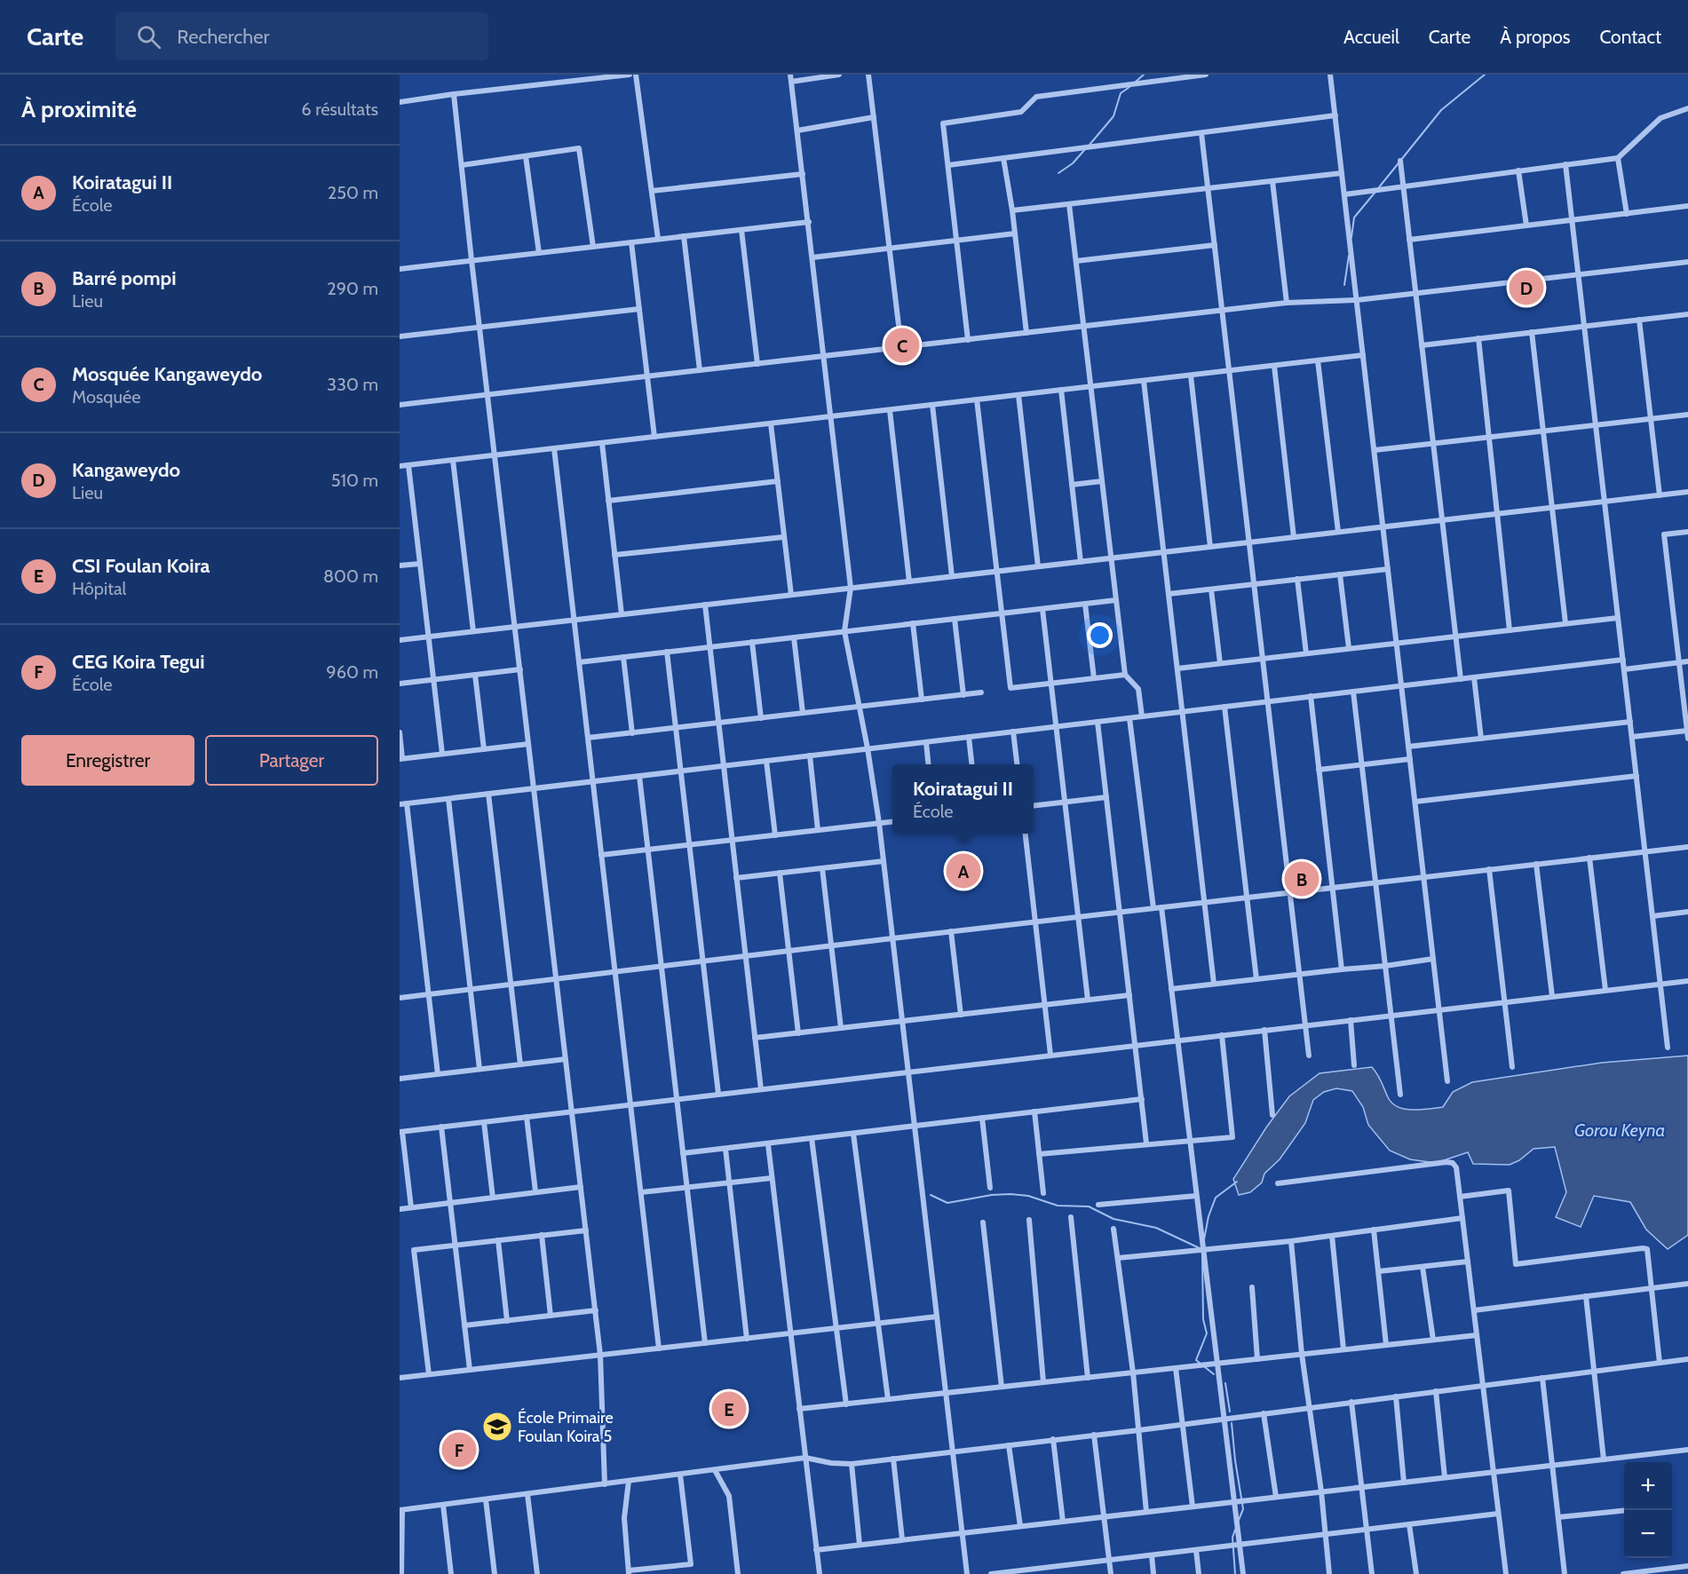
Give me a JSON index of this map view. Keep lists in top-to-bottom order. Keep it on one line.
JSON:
{"water":["Gorou Keyna"],"places":{"school or university":["École Primaire Foulan Koira 5"]},"page":{"header":"Carte","search":"Rechercher","nav":["Accueil","Carte","À propos","Contact"],"heading":["À proximité","6 résultats"],"list":[{"mark":"A","name":"Koiratagui II","note":"École","value":"250 m"},{"mark":"B","name":"Barré pompi","note":"Lieu","value":"290 m"},{"mark":"C","name":"Mosquée Kangaweydo","note":"Mosquée","value":"330 m"},{"mark":"D","name":"Kangaweydo","note":"Lieu","value":"510 m"},{"mark":"E","name":"CSI Foulan Koira","note":"Hôpital","value":"800 m"},{"mark":"F","name":"CEG Koira Tegui","note":"École","value":"960 m"}],"pins":["D","C","A","B","E","F"],"buttons":["Enregistrer","Partager"],"popup":["Koiratagui II","École"],"map_buttons":["+","−"]}}
